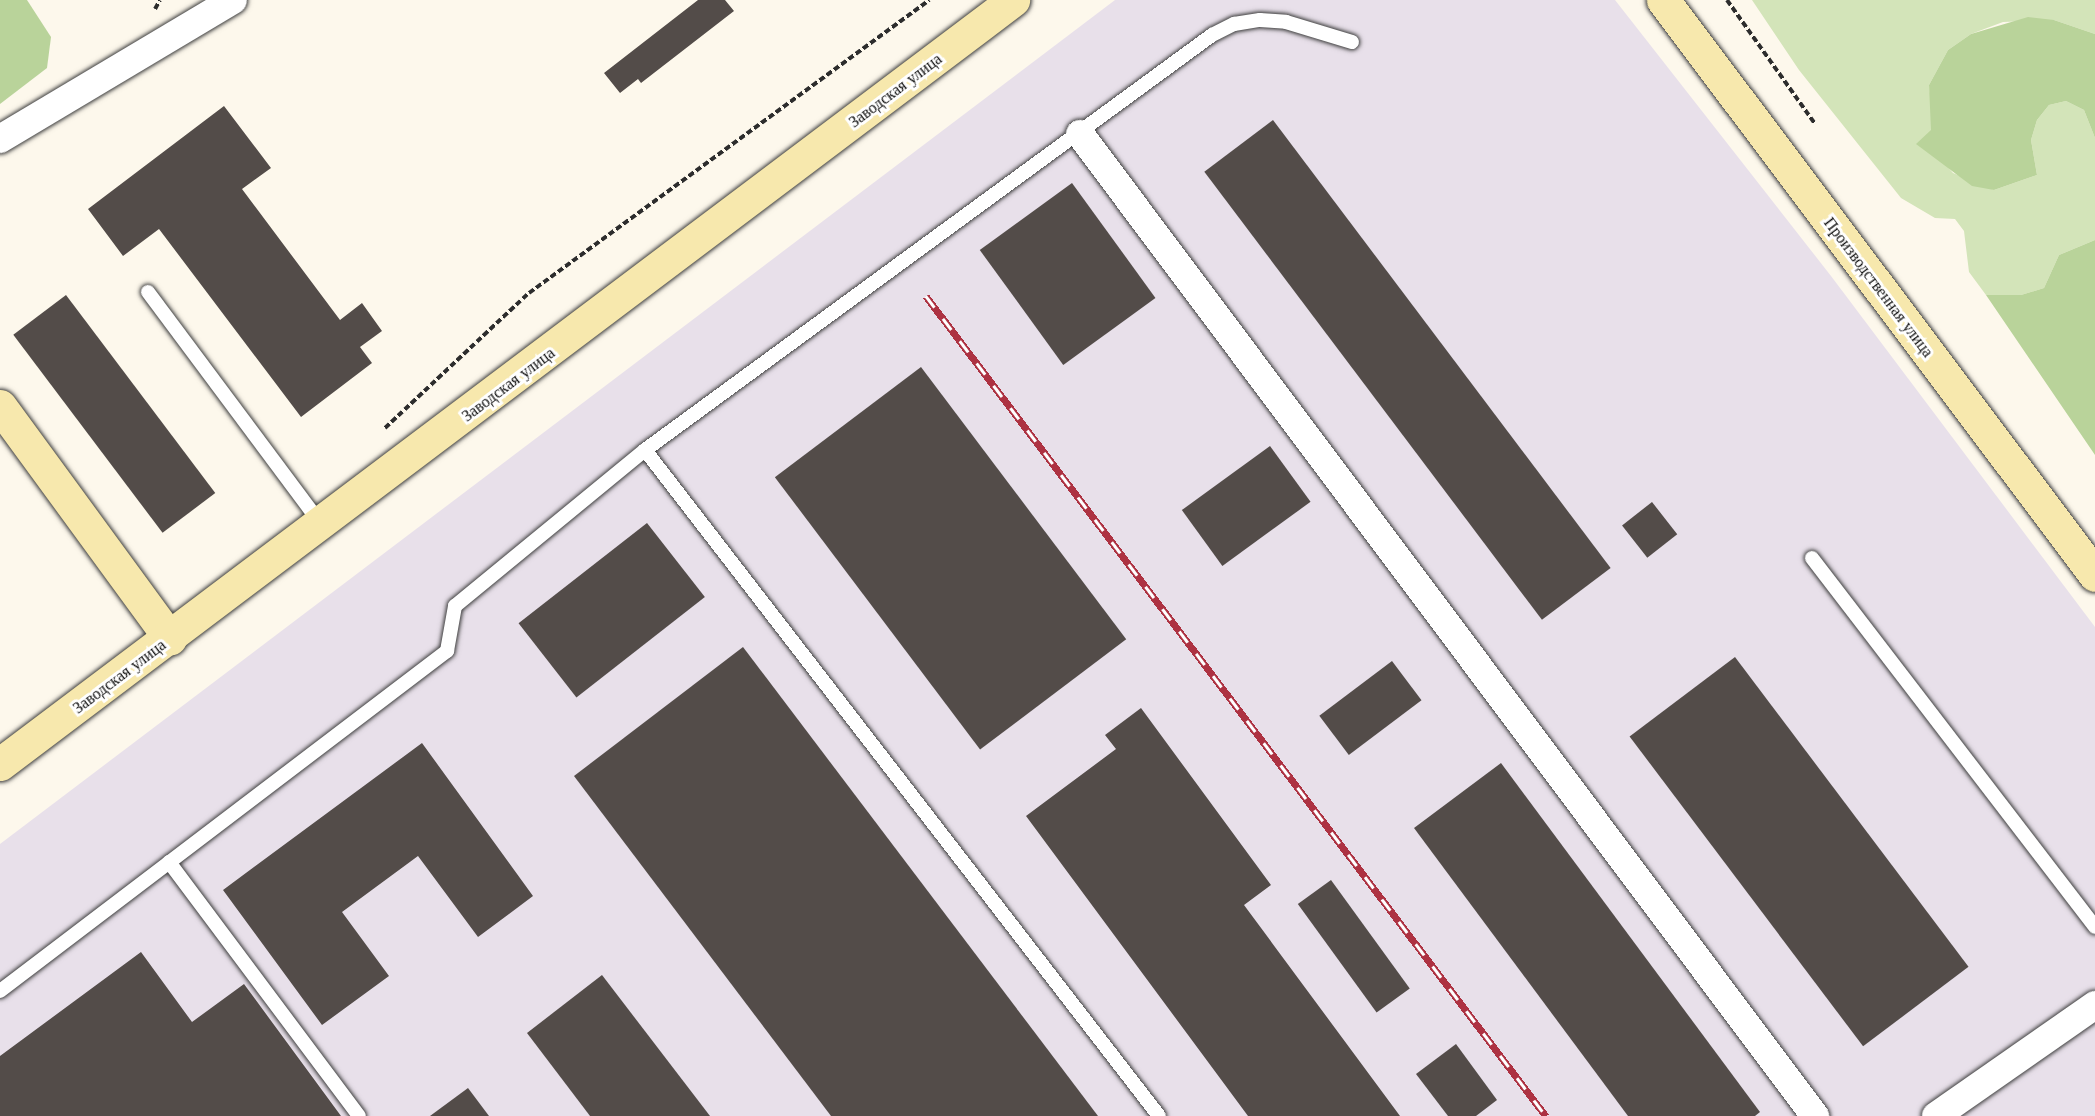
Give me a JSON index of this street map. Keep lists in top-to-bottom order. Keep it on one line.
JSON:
{"streets":{"main road":["Заводская улица","Производственная улица"]}}
